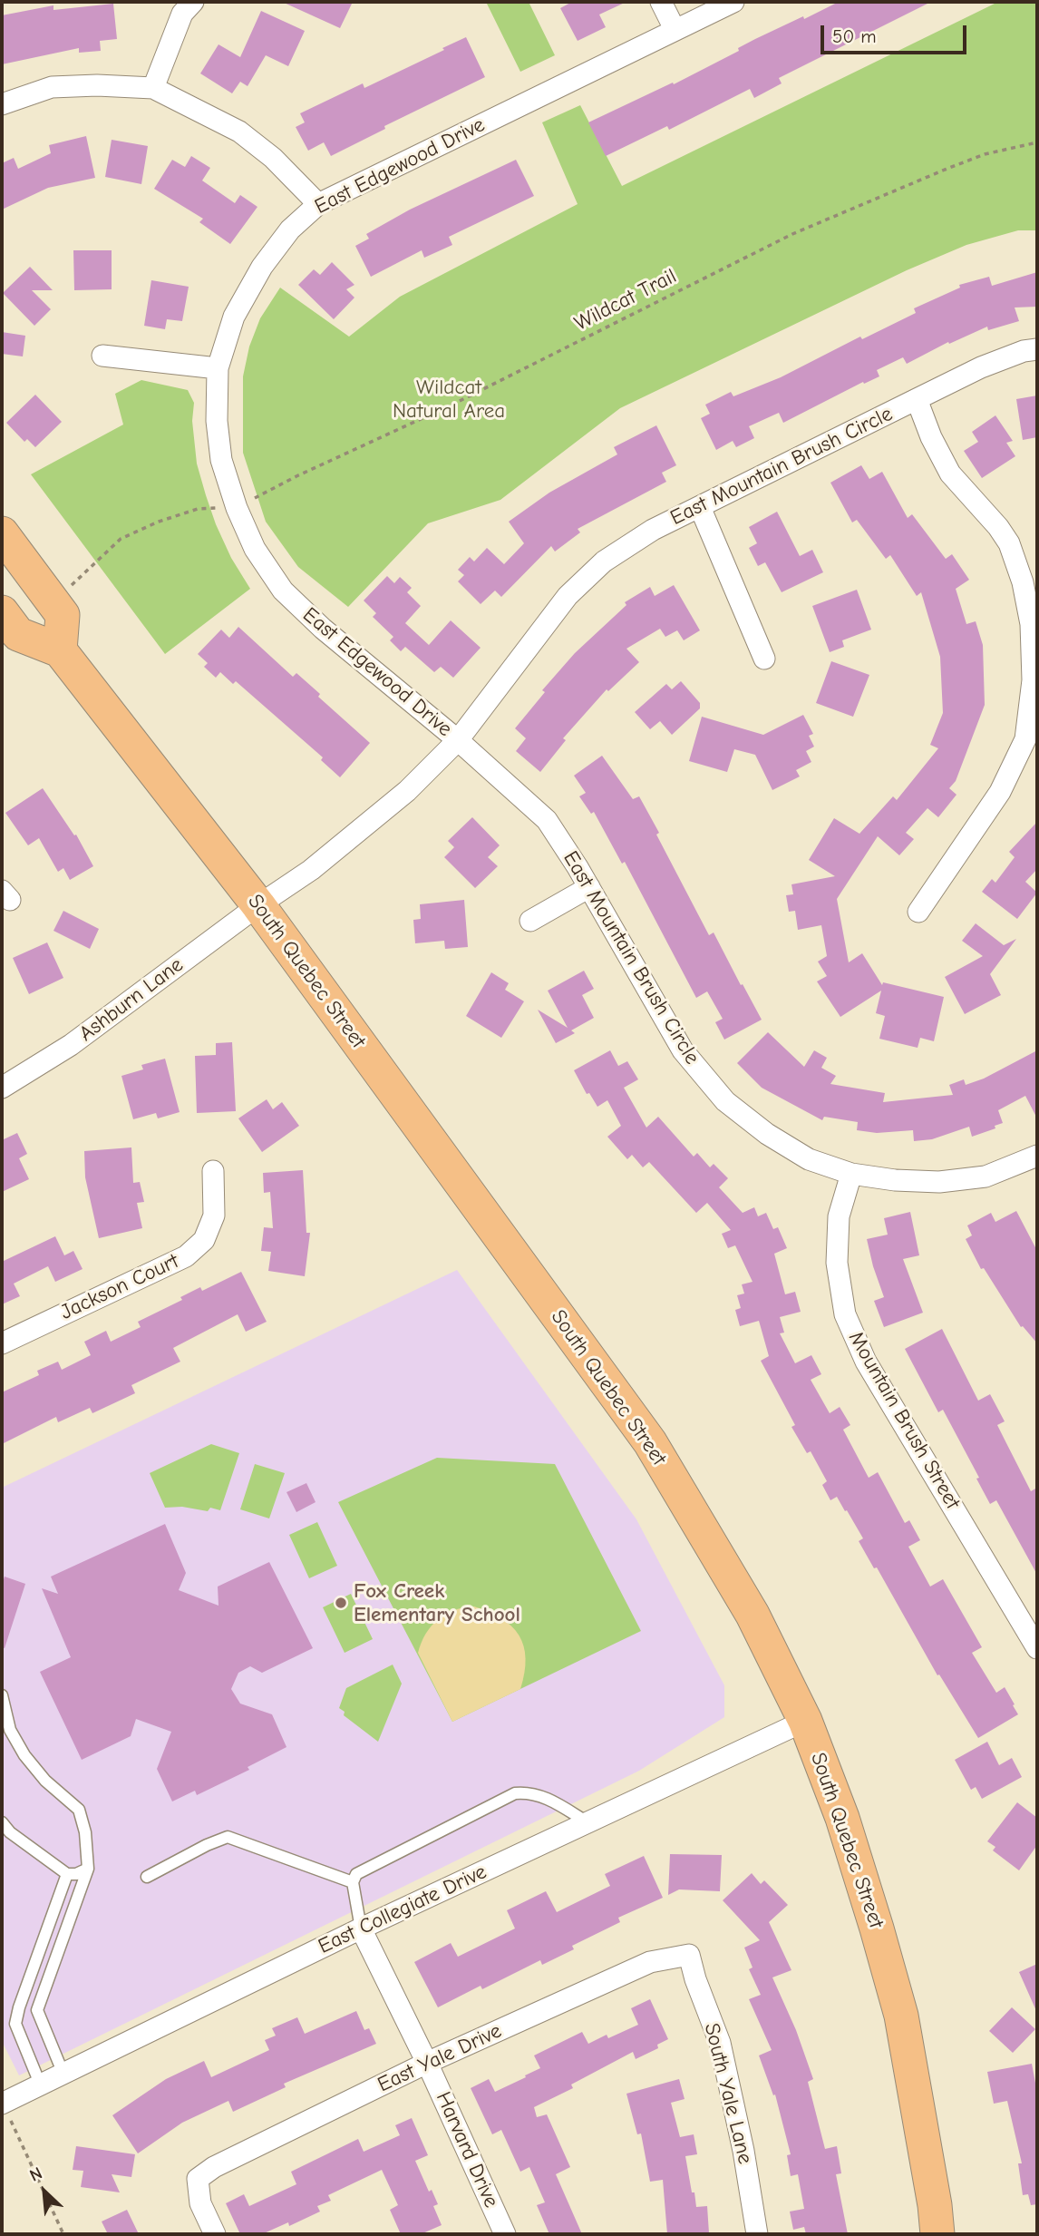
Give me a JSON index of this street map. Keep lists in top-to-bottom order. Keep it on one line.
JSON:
{"streets":{"main road":["South Quebec Street"],"street":["East Edgewood Drive","East Mountain Brush Circle","Ashburn Lane","Jackson Court","Mountain Brush Street","East Collegiate Drive","East Yale Drive","South Yale Lane","Harvard Drive"],"path":["Wildcat Trail"]},"crossings":[["East Edgewood Drive","Wildcat Trail"],["East Edgewood Drive","East Mountain Brush Circle"],["East Mountain Brush Circle","South Quebec Street"],["East Mountain Brush Circle","Ashburn Lane"],["East Mountain Brush Circle","Mountain Brush Street"],["South Quebec Street","Ashburn Lane"],["South Quebec Street","East Collegiate Drive"],["East Collegiate Drive","Harvard Drive"],["East Yale Drive","South Yale Lane"],["East Yale Drive","Harvard Drive"]],"parks":["Wildcat Natural Area"],"places":["Fox Creek Elementary School"],"scale_bar":"50 m","north":"top left"}
